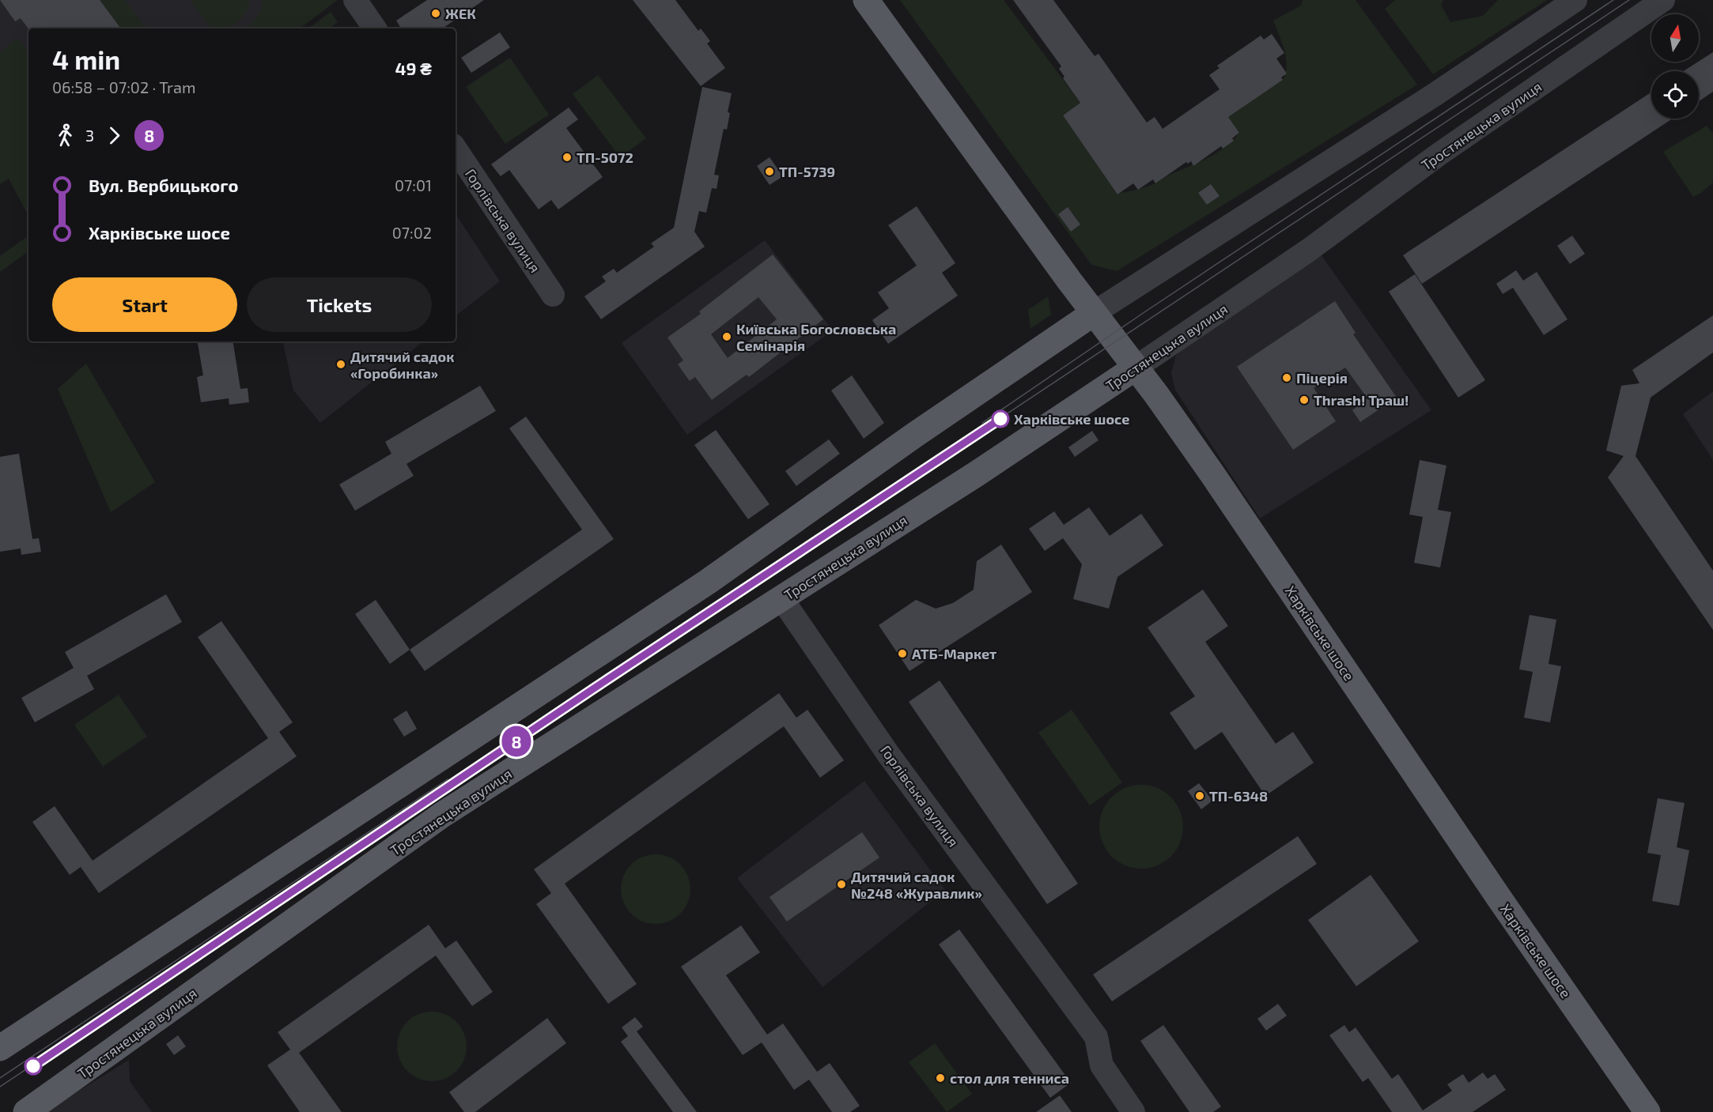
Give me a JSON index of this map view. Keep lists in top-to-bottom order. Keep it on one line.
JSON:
{"streets":{"main road":["Тростянецька вулиця","Харківське шосе"],"street":["Горлівська вулиця"]},"crossings":[["Тростянецька вулиця","Горлівська вулиця"],["Тростянецька вулиця","Харківське шосе"]],"places":["ЖЕК","ТП-5072","ТП-5739","Київська Богословська Семінарія","Дитячий садок «Горобинка»","Піцерія","Thrash! Траш!","Харківське шосе","АТБ-Маркет","ТП-6348","Дитячий садок №248 «Журавлик»","стол для тенниса"],"lines":["tram line 8"],"north":"top","page":{"on_map":"8","heading":["4 min","06:58 – 07:02 · Tram","49 ₴"],"legs":["3","8"],"list":[{"name":"Вул. Вербицького","value":"07:01"},{"name":"Харківське шосе","value":"07:02"}],"buttons":["Start","Tickets"]}}
